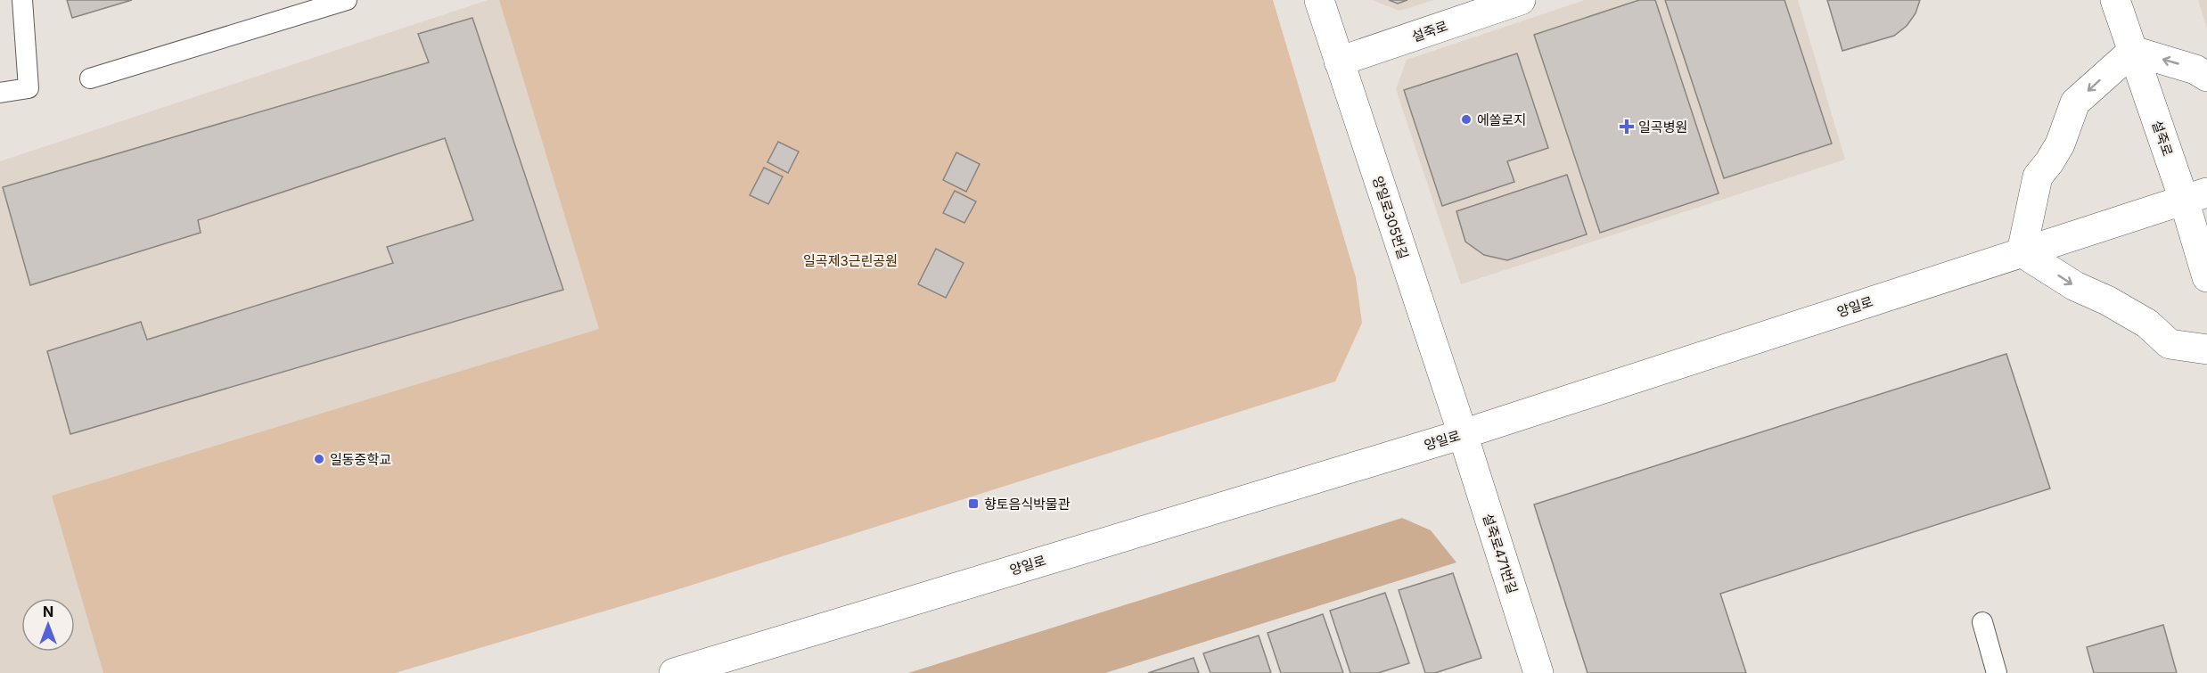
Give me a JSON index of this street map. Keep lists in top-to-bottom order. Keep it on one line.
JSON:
{"streets":{"main road":["설죽로","양일로305번길","양일로","설죽로471번길"]},"crossings":[["설죽로","양일로305번길"],["설죽로","양일로"],["양일로305번길","양일로"],["양일로305번길","설죽로471번길"],["양일로","설죽로471번길"]],"parks":["일곡제3근린공원"],"places":{"other":["에쏠로지","일동중학교"],"health":["일곡병원"],"transit":["향토음식박물관"]},"north":"top"}
